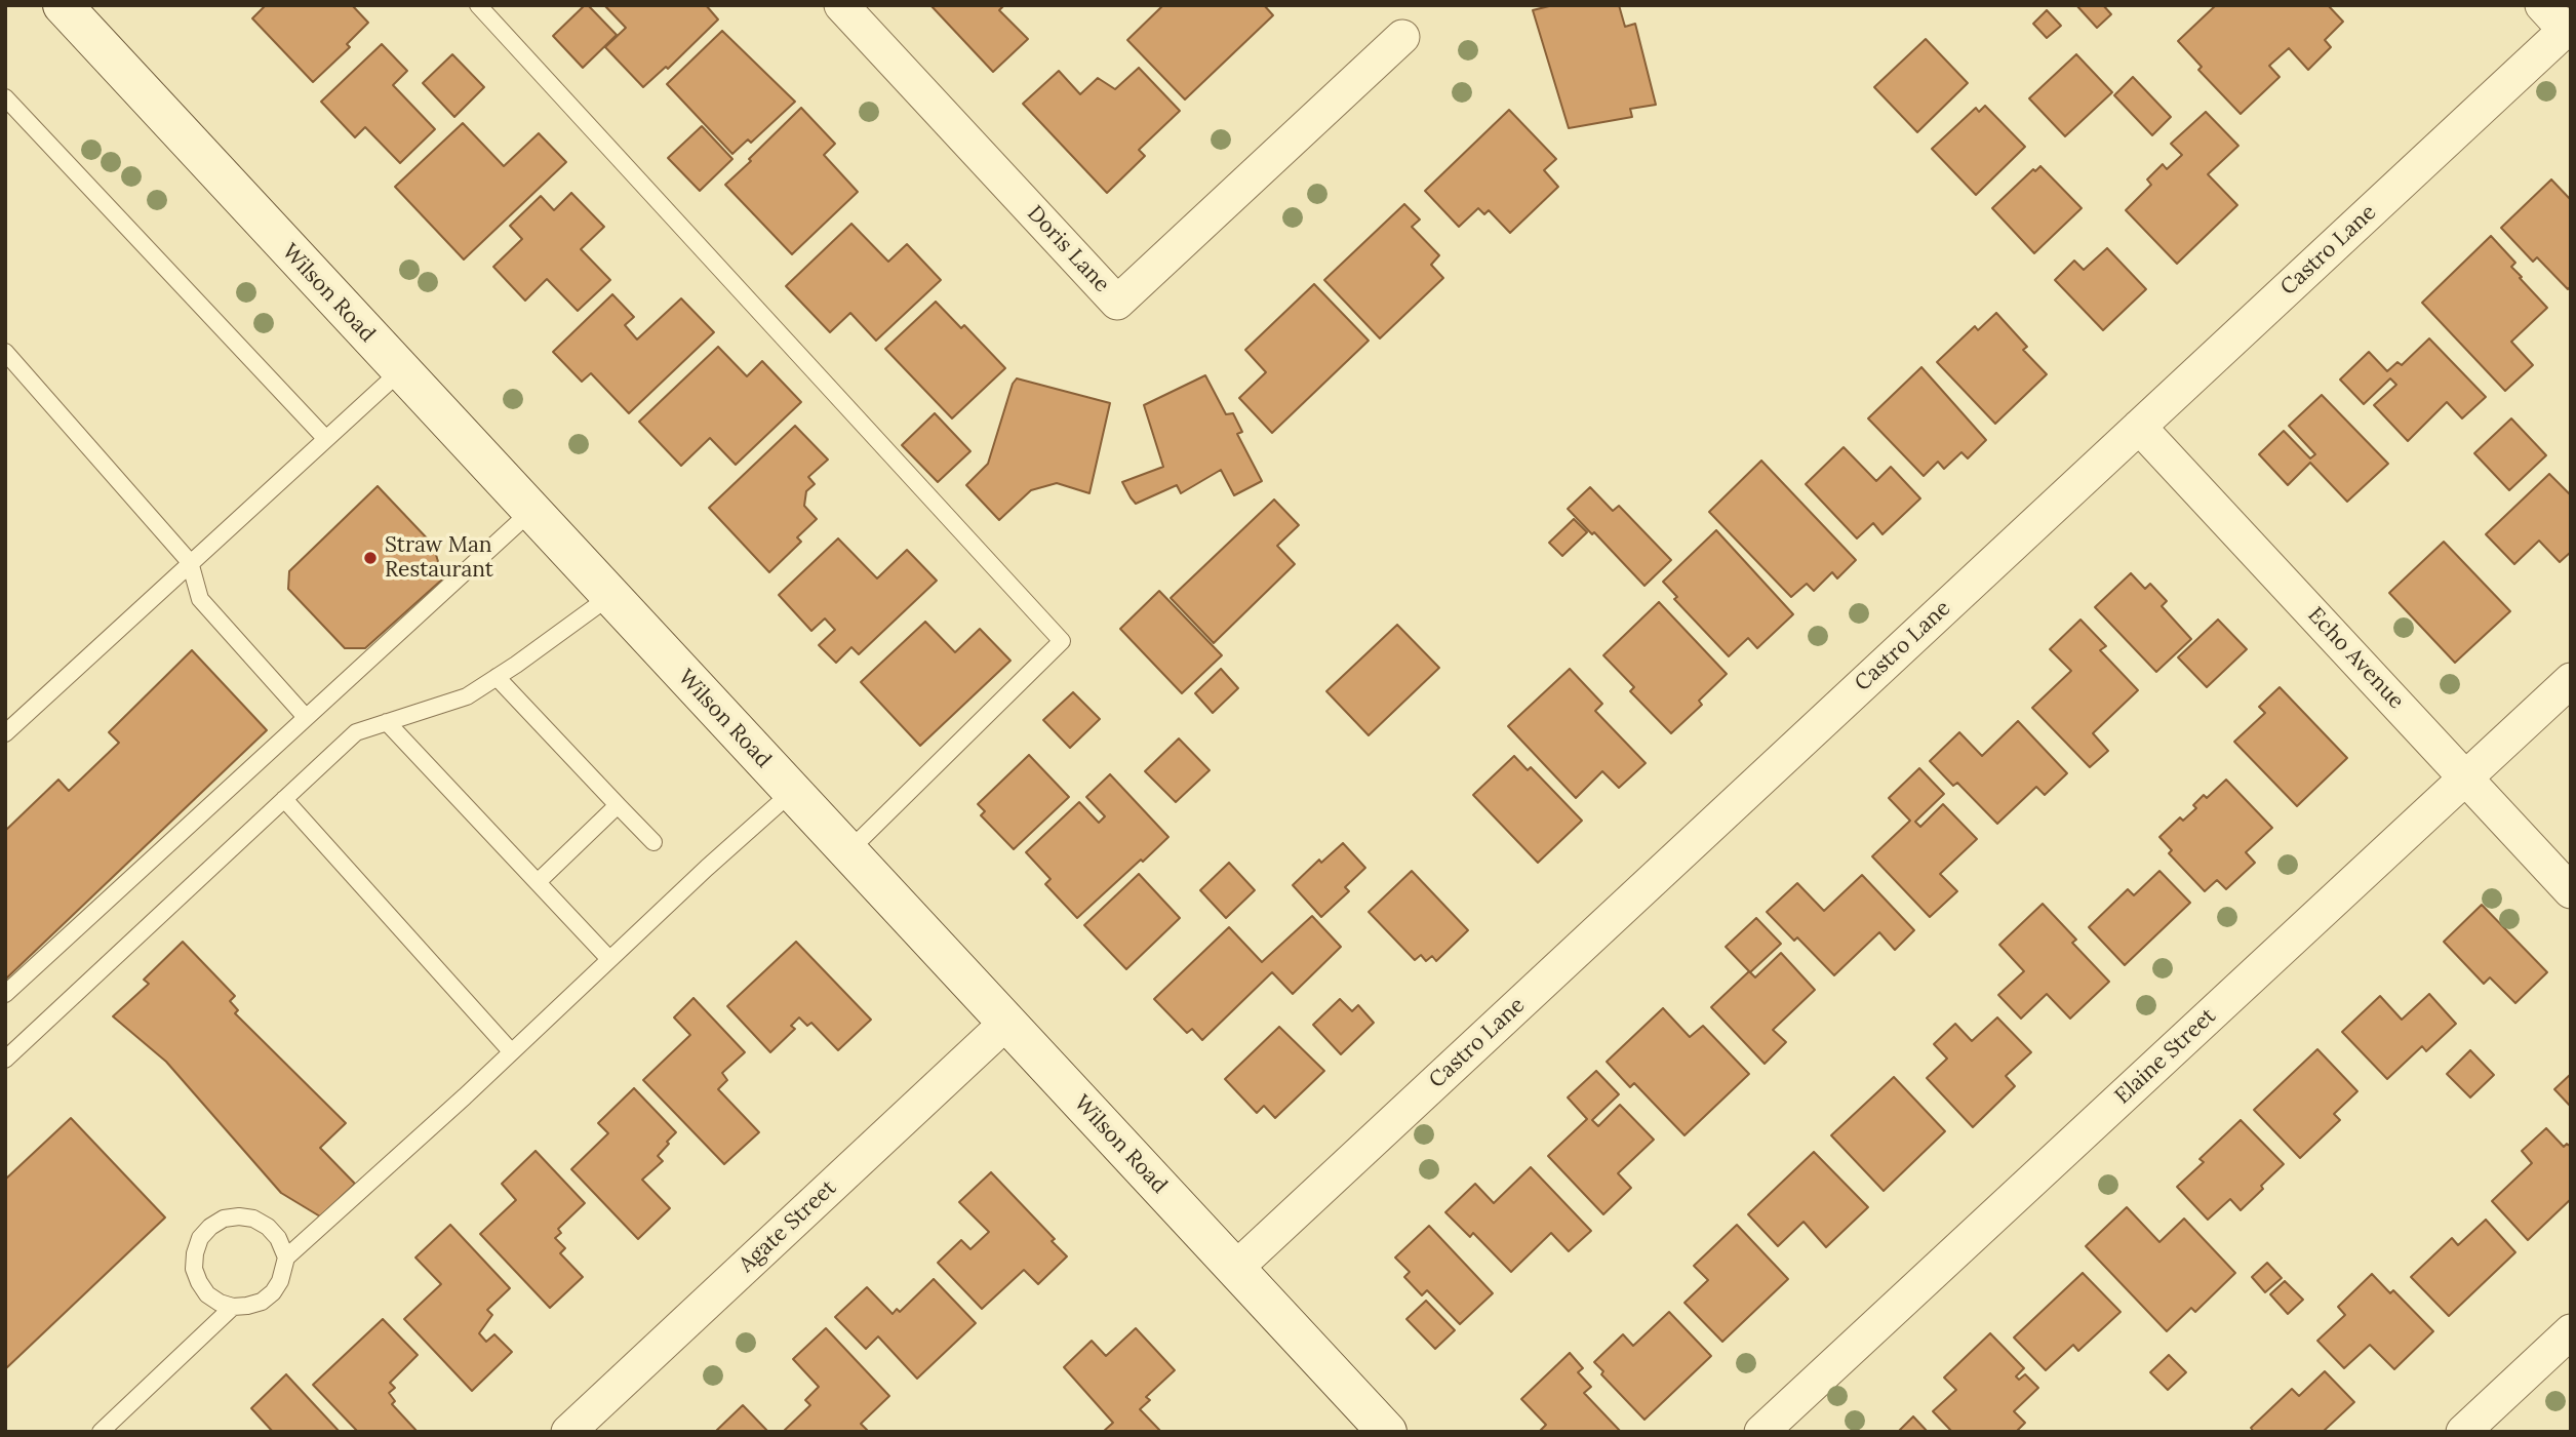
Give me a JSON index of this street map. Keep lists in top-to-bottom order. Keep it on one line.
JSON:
{"streets":{"street":["Doris Lane","Castro Lane","Wilson Road","Echo Avenue","Elaine Street","Agate Street"]},"crossings":[["Castro Lane","Wilson Road"],["Castro Lane","Echo Avenue"],["Wilson Road","Agate Street"],["Echo Avenue","Elaine Street"]],"places":["Straw Man Restaurant"]}
